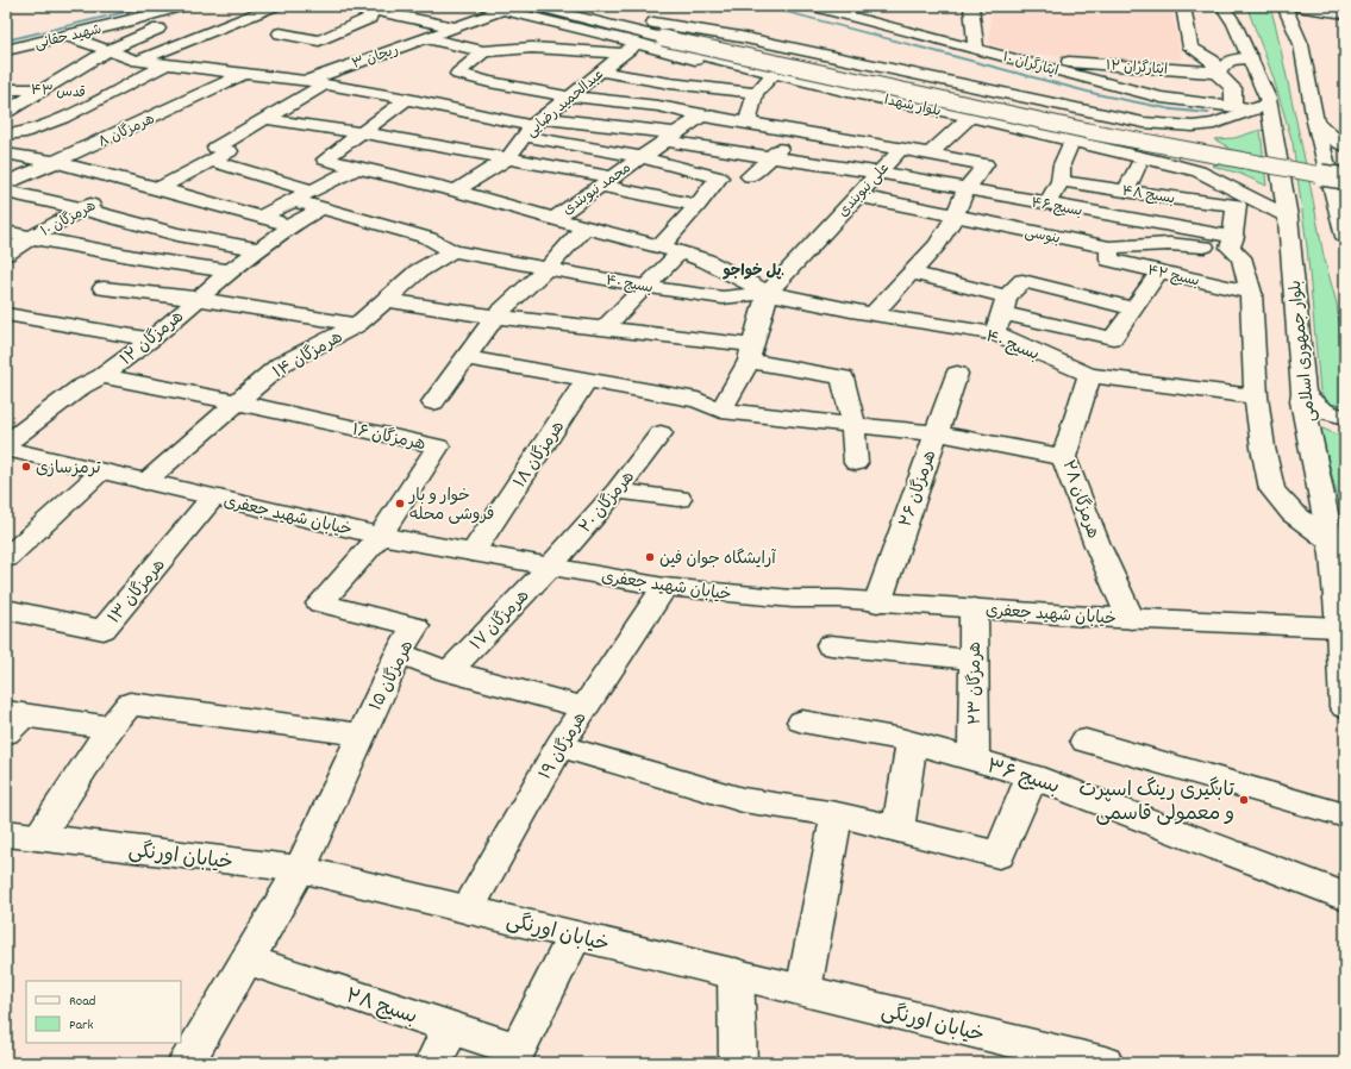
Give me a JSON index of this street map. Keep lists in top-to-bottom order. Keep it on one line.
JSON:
{"streets":{"main road":["شهید حقانی","ریحان ۳","ایثارگران ۱۰","ایثارگران ۱۲","قدس ۴۳","عبدالحمید رضایی","بلوار شهدا","هرمزگان ۸","محمد نبوبندی","علی نبوبندی","بسیج ۴۸","بسیج ۴۶","هرمزگان ۱۰","بنوسی","بسیج ۴۲","بسیج ۴۰","هرمزگان ۱۲","بلوار جمهوری اسلامی","هرمزگان ۱۴","هرمزگان ۱۶","هرمزگان ۱۸","هرمزگان ۲۶","هرمزگان ۲۸","هرمزگان ۲۰","خیابان شهید جعفری","هرمزگان ۱۳","هرمزگان ۱۷","هرمزگان ۱۵","هرمزگان ۲۳","هرمزگان ۱۹","بسیج ۳۶","خیابان اورنگی","بسیج ۲۸"]},"crossings":[["شهید حقانی","ریحان ۳"],["ریحان ۳","هرمزگان ۸"],["ایثارگران ۱۰","ایثارگران ۱۲"],["ایثارگران ۱۰","بلوار شهدا"],["ایثارگران ۱۰","بلوار جمهوری اسلامی"],["عبدالحمید رضایی","بسیج ۴۶"],["بلوار شهدا","بلوار جمهوری اسلامی"],["محمد نبوبندی","بسیج ۴۶"],["محمد نبوبندی","بسیج ۴۰"],["علی نبوبندی","بسیج ۴۶"],["علی نبوبندی","بنوسی"],["علی نبوبندی","بسیج ۴۰"],["بسیج ۴۸","بسیج ۴۶"],["بسیج ۴۸","بنوسی"],["بسیج ۴۶","بنوسی"],["بنوسی","بسیج ۴۲"],["بسیج ۴۰","هرمزگان ۱۲"],["بسیج ۴۰","هرمزگان ۱۴"],["بسیج ۴۰","هرمزگان ۲۸"],["بلوار جمهوری اسلامی","خیابان شهید جعفری"],["هرمزگان ۱۴","هرمزگان ۱۶"],["هرمزگان ۱۴","خیابان شهید جعفری"],["هرمزگان ۱۶","خیابان شهید جعفری"],["هرمزگان ۱۶","هرمزگان ۱۵"],["هرمزگان ۱۸","خیابان شهید جعفری"],["هرمزگان ۲۶","خیابان شهید جعفری"],["هرمزگان ۲۸","خیابان شهید جعفری"],["هرمزگان ۲۰","خیابان شهید جعفری"],["هرمزگان ۲۰","هرمزگان ۱۷"],["خیابان شهید جعفری","هرمزگان ۱۳"],["خیابان شهید جعفری","هرمزگان ۱۷"],["خیابان شهید جعفری","هرمزگان ۱۵"],["خیابان شهید جعفری","هرمزگان ۲۳"],["خیابان شهید جعفری","هرمزگان ۱۹"],["هرمزگان ۱۵","خیابان اورنگی"],["هرمزگان ۱۵","بسیج ۲۸"],["هرمزگان ۲۳","بسیج ۳۶"],["هرمزگان ۱۹","خیابان اورنگی"],["خیابان اورنگی","بسیج ۲۸"]],"districts":["پل خواجو."],"places":["ترمزسازی","خوار و بار فروشی محله","آرایشگاه جوان فین","تابگیری رینگ اسپرت و معمولی قاسمی"],"legend":["Road","Park"]}
